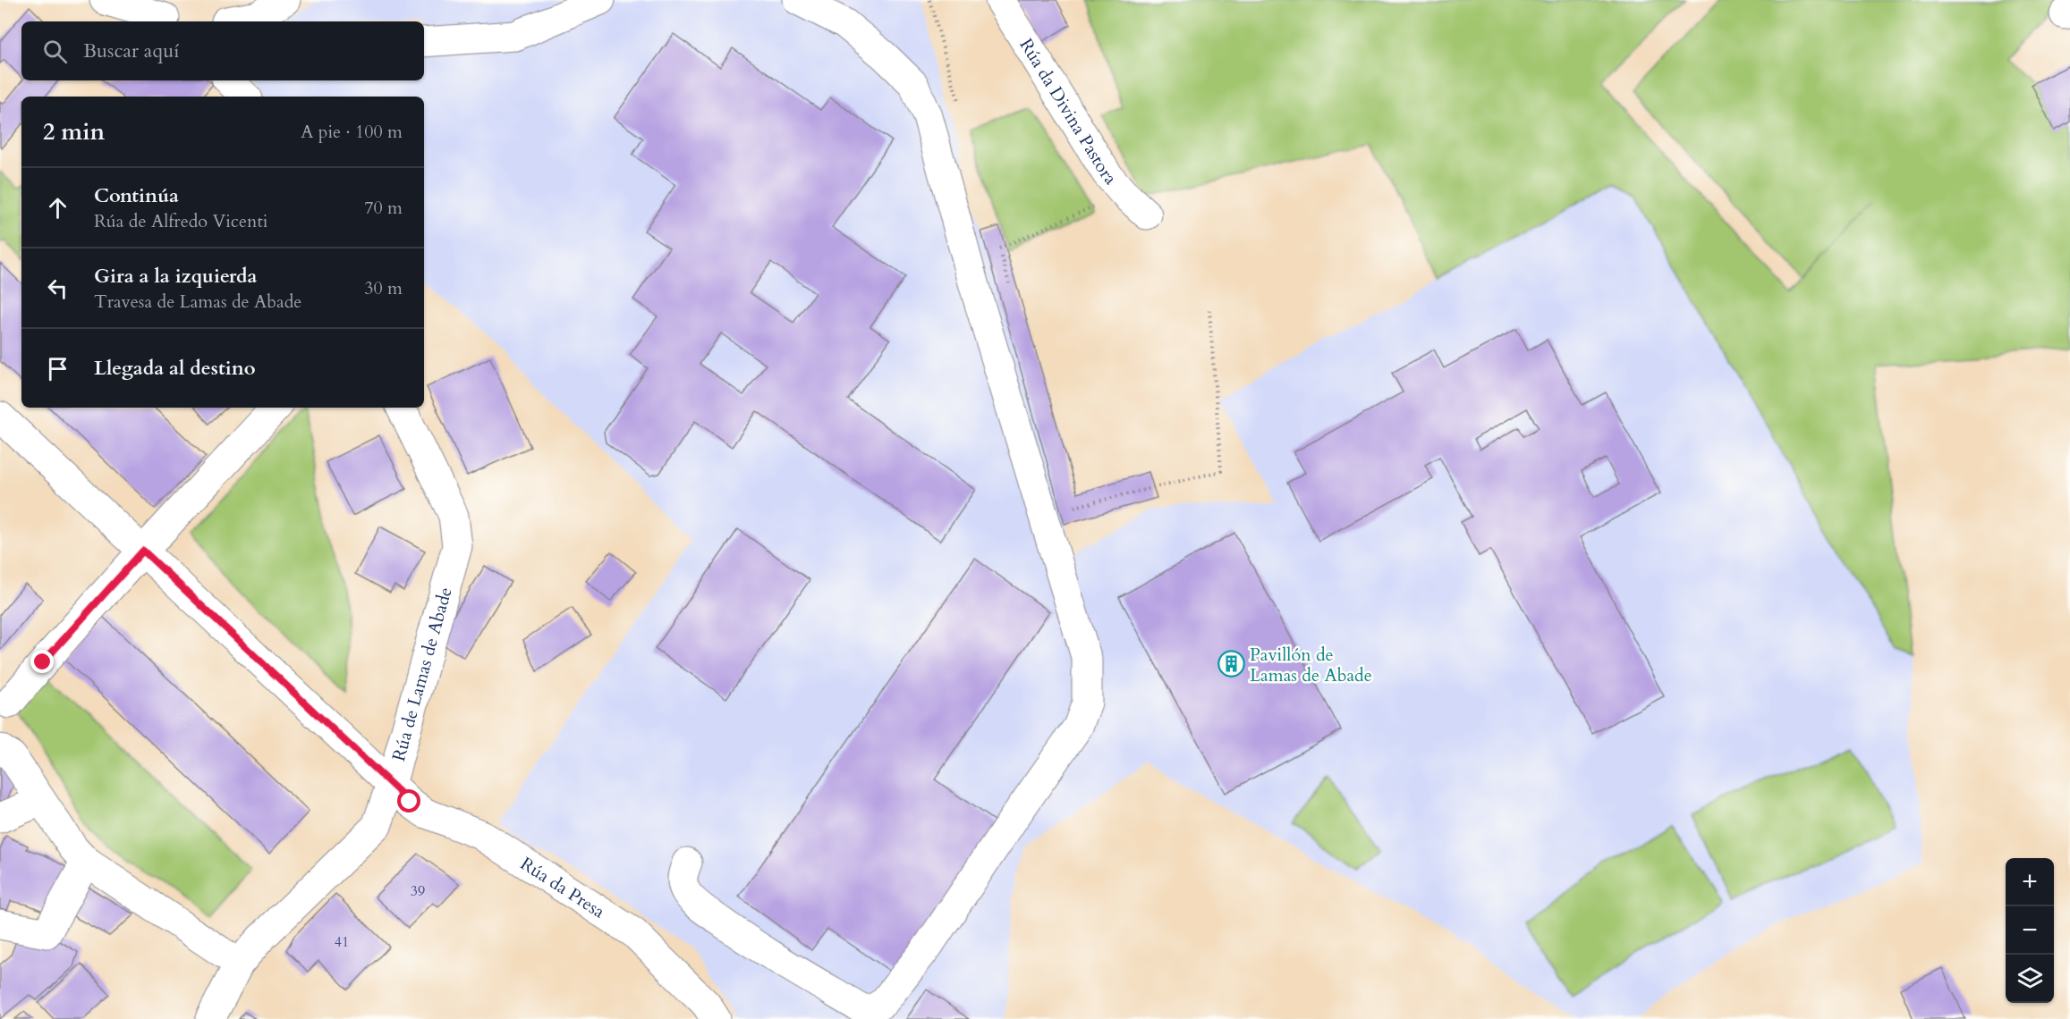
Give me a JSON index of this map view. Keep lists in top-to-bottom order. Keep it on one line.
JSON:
{"streets":{"street":["Rúa da Divina Pastora","Rúa de Lamas de Abade","Rúa da Presa"]},"crossings":[["Rúa de Lamas de Abade","Rúa da Presa"]],"places":{"building":["Pavillón de Lamas de Abade"]},"house_numbers":["39","41"],"page":{"search":"Buscar aquí","heading":["2 min","A pie · 100 m"],"list":[["Continúa","Rúa de Alfredo Vicenti","70 m"],["Gira a la izquierda","Travesa de Lamas de Abade","30 m"],"Llegada al destino"],"map_buttons":["+","−"]}}
